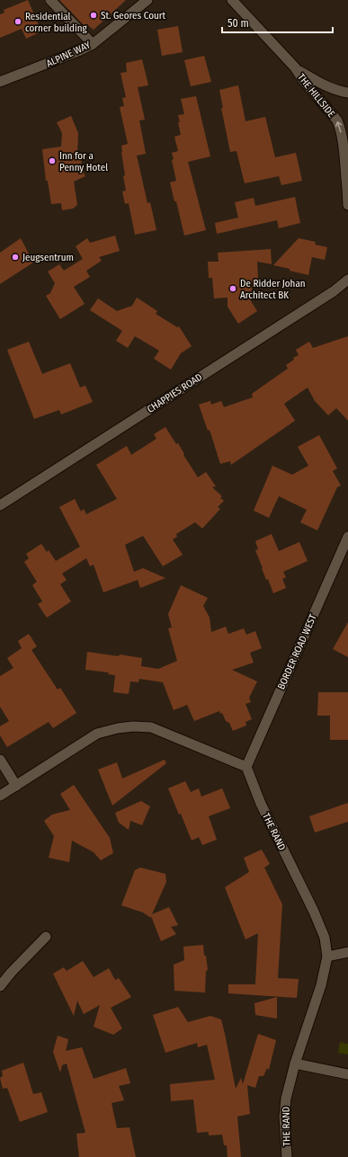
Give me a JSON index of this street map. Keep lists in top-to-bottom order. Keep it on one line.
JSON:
{"streets":{"street":["ALPINE WAY","THE HILLSIDE","CHAPPIES ROAD","BORDER ROAD WEST","THE RAND"]},"crossings":[["BORDER ROAD WEST","THE RAND"]],"one_way":["THE HILLSIDE"],"places":["St. Geores Court","Residential corner building","Inn for a Penny Hotel","Jeugsentrum","De Ridder Johan Architect BK"],"scale_bar":"50 m"}
